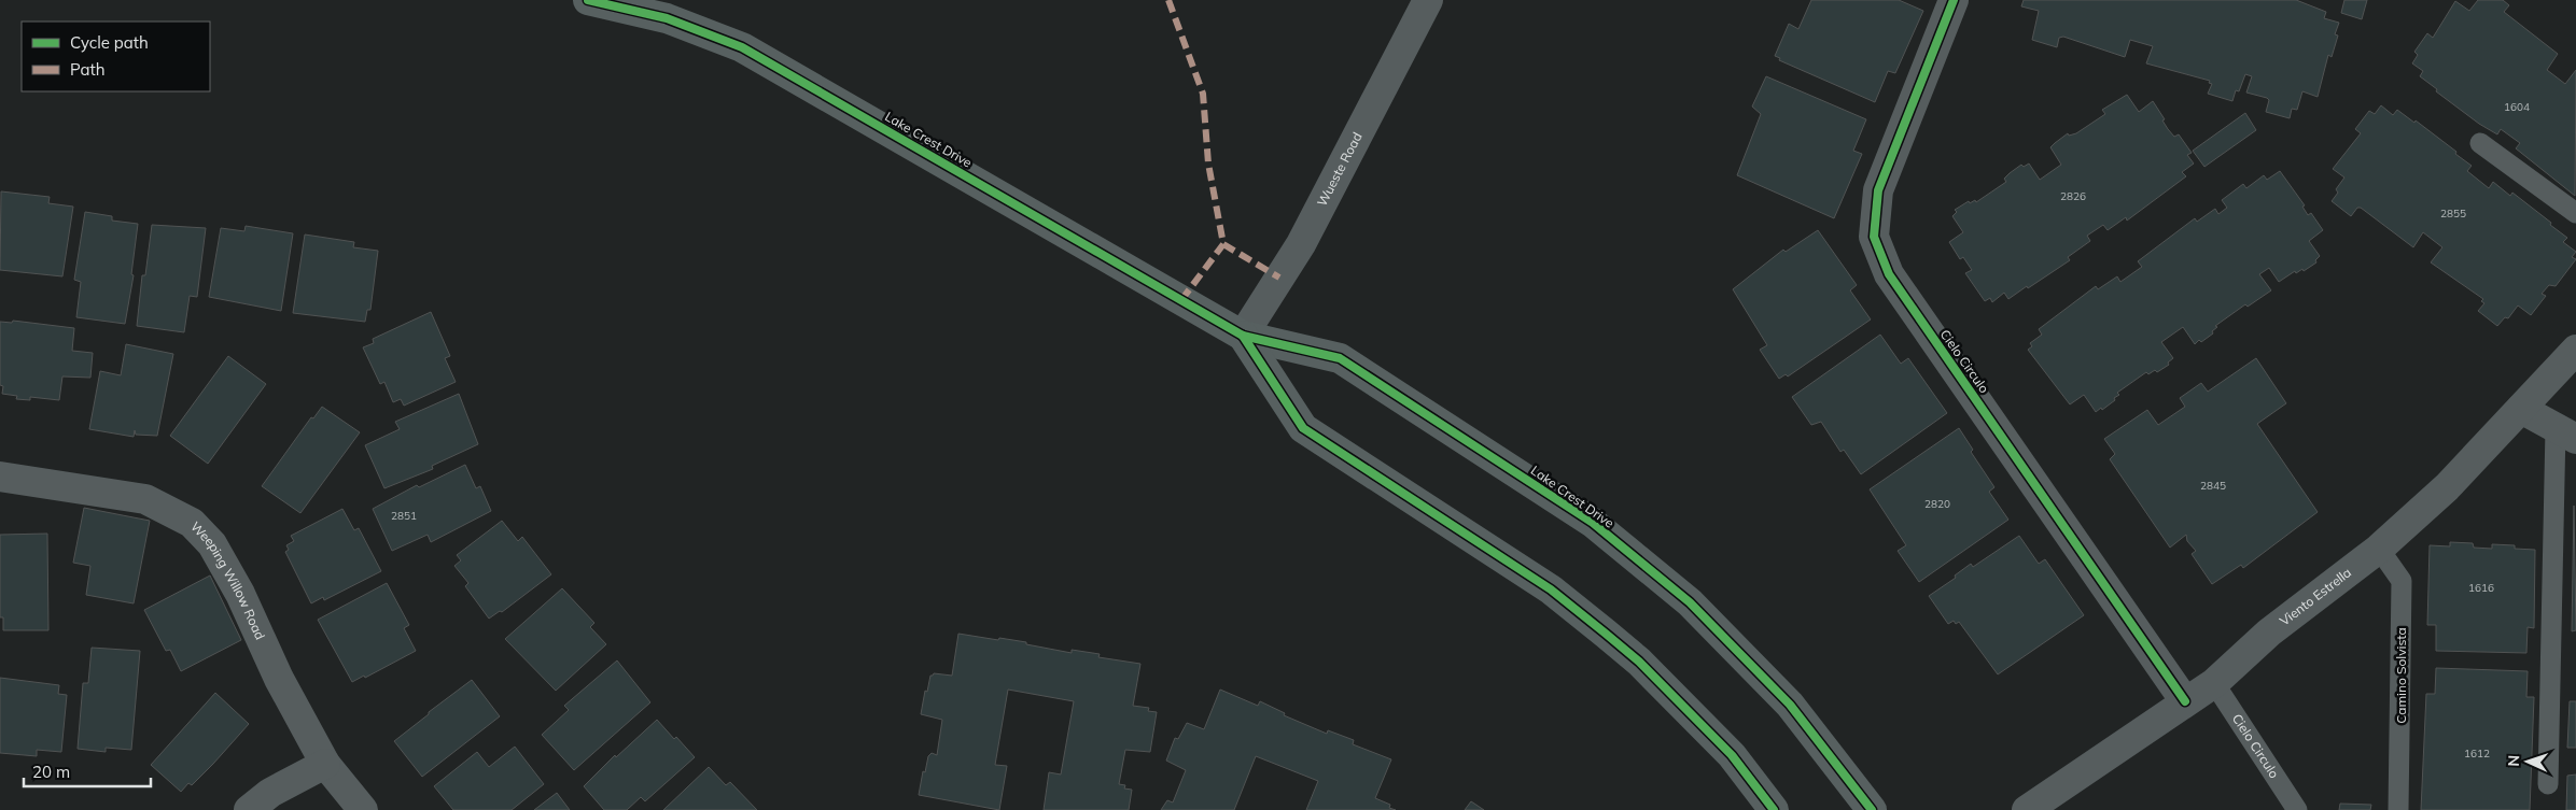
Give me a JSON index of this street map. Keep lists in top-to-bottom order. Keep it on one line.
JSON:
{"streets":{"main road":["Lake Crest Drive"],"street":["Wueste Road","Cielo Circulo","Weeping Willow Road","Viento Estrella"],"lane":["Camino Solvista"]},"crossings":[["Lake Crest Drive","Wueste Road"],["Cielo Circulo","Viento Estrella"],["Viento Estrella","Camino Solvista"]],"house_numbers":["1604","2826","2855","2845","2820","2851","1616","1612"],"legend":["Cycle path","Path"],"scale_bar":"20 m","north":"left"}
